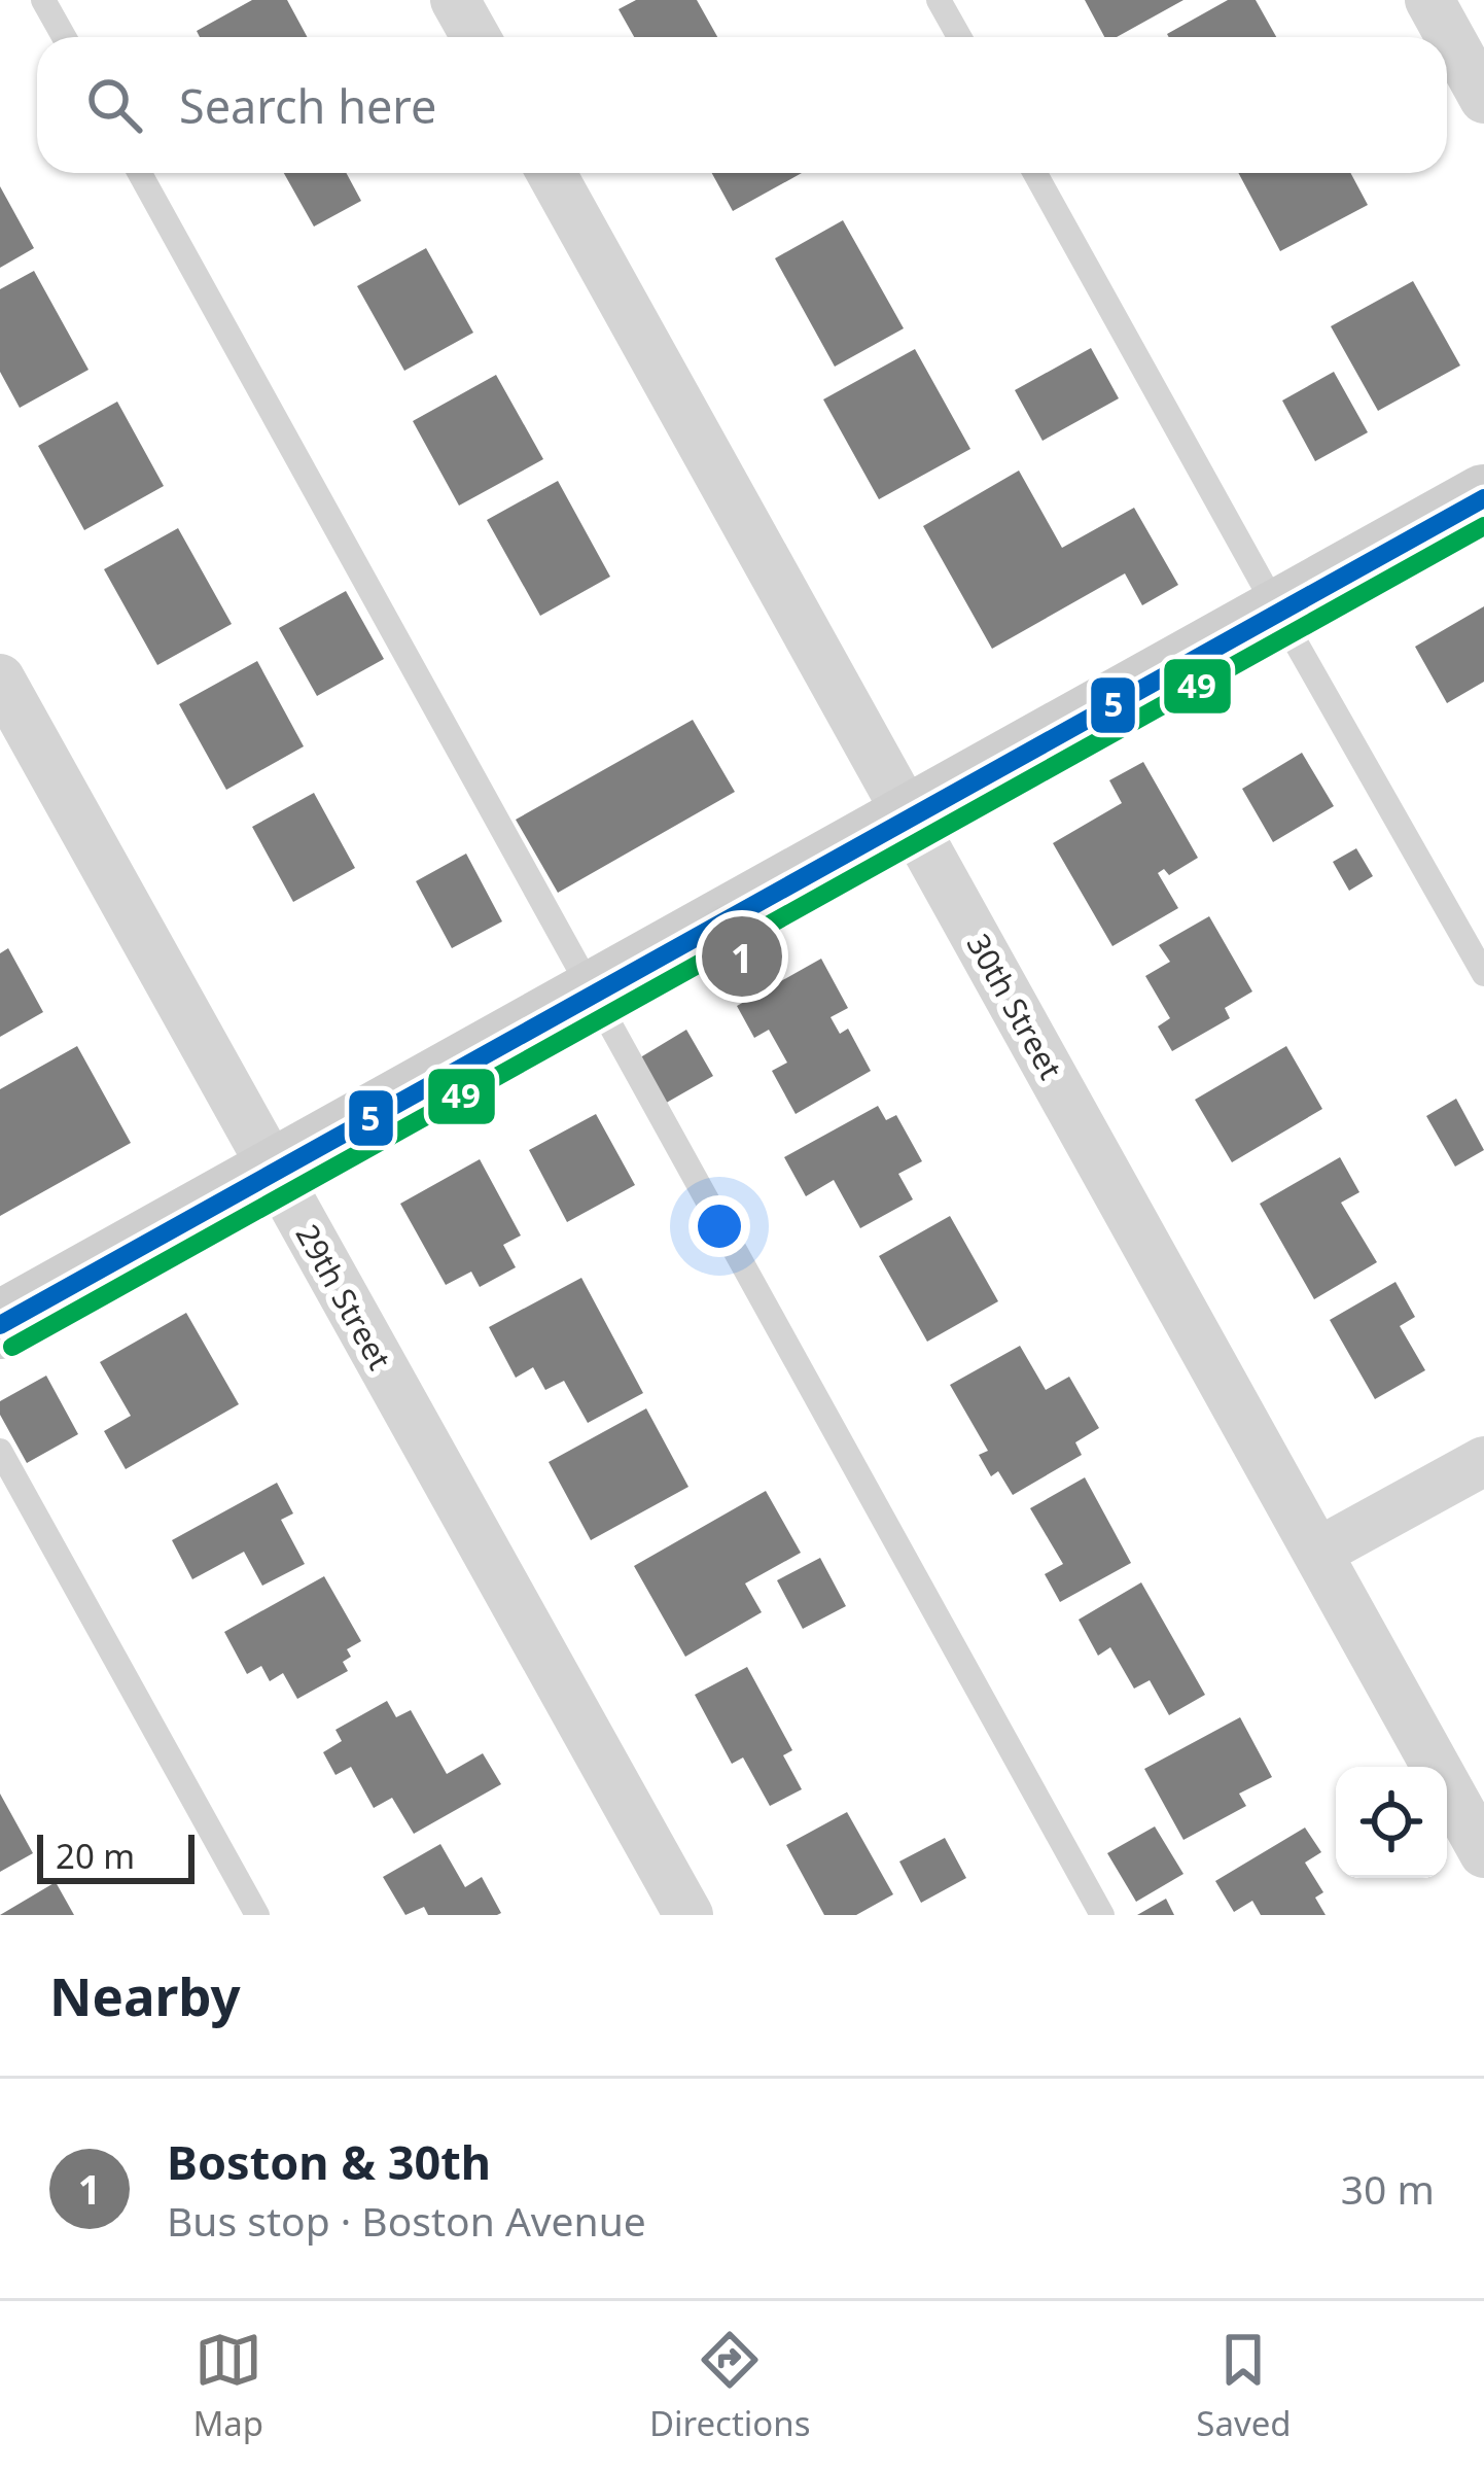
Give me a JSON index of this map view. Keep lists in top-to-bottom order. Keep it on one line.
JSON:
{"streets":{"street":["30th Street","29th Street"]},"lines":["transit line 5","transit line 49"],"scale_bar":"20 m","page":{"search":"Search here","pins":"1","scale":"20 m","heading":"Nearby","list":[{"mark":"1","name":"Boston & 30th","note":"Bus stop · Boston Avenue","value":"30 m"}],"nav":["Map","Directions","Saved"]}}
